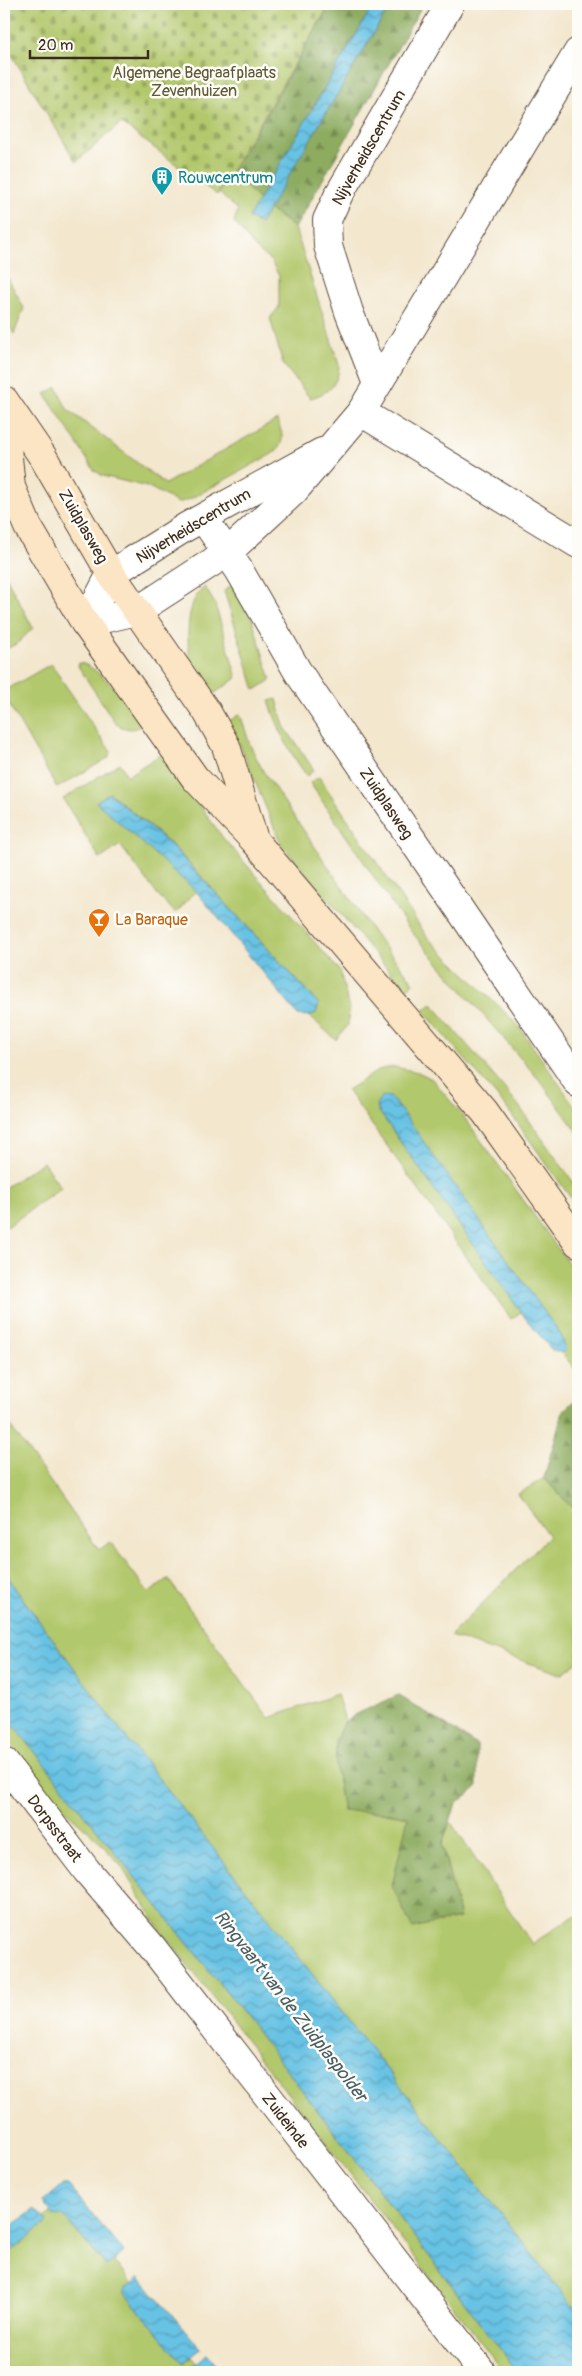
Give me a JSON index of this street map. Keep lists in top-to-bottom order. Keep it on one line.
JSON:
{"streets":{"main road":["Zuidplasweg"],"street":["Nijverheidscentrum","Dorpsstraat","Zuideinde"]},"crossings":[["Nijverheidscentrum","Zuidplasweg"],["Dorpsstraat","Zuideinde"]],"water":["Ringvaart van de Zuidplaspolder"],"parks":["Algemene Begraafplaats Zevenhuizen"],"places":{"building":["Rouwcentrum"],"bar":["La Baraque"]},"scale_bar":"20 m"}
